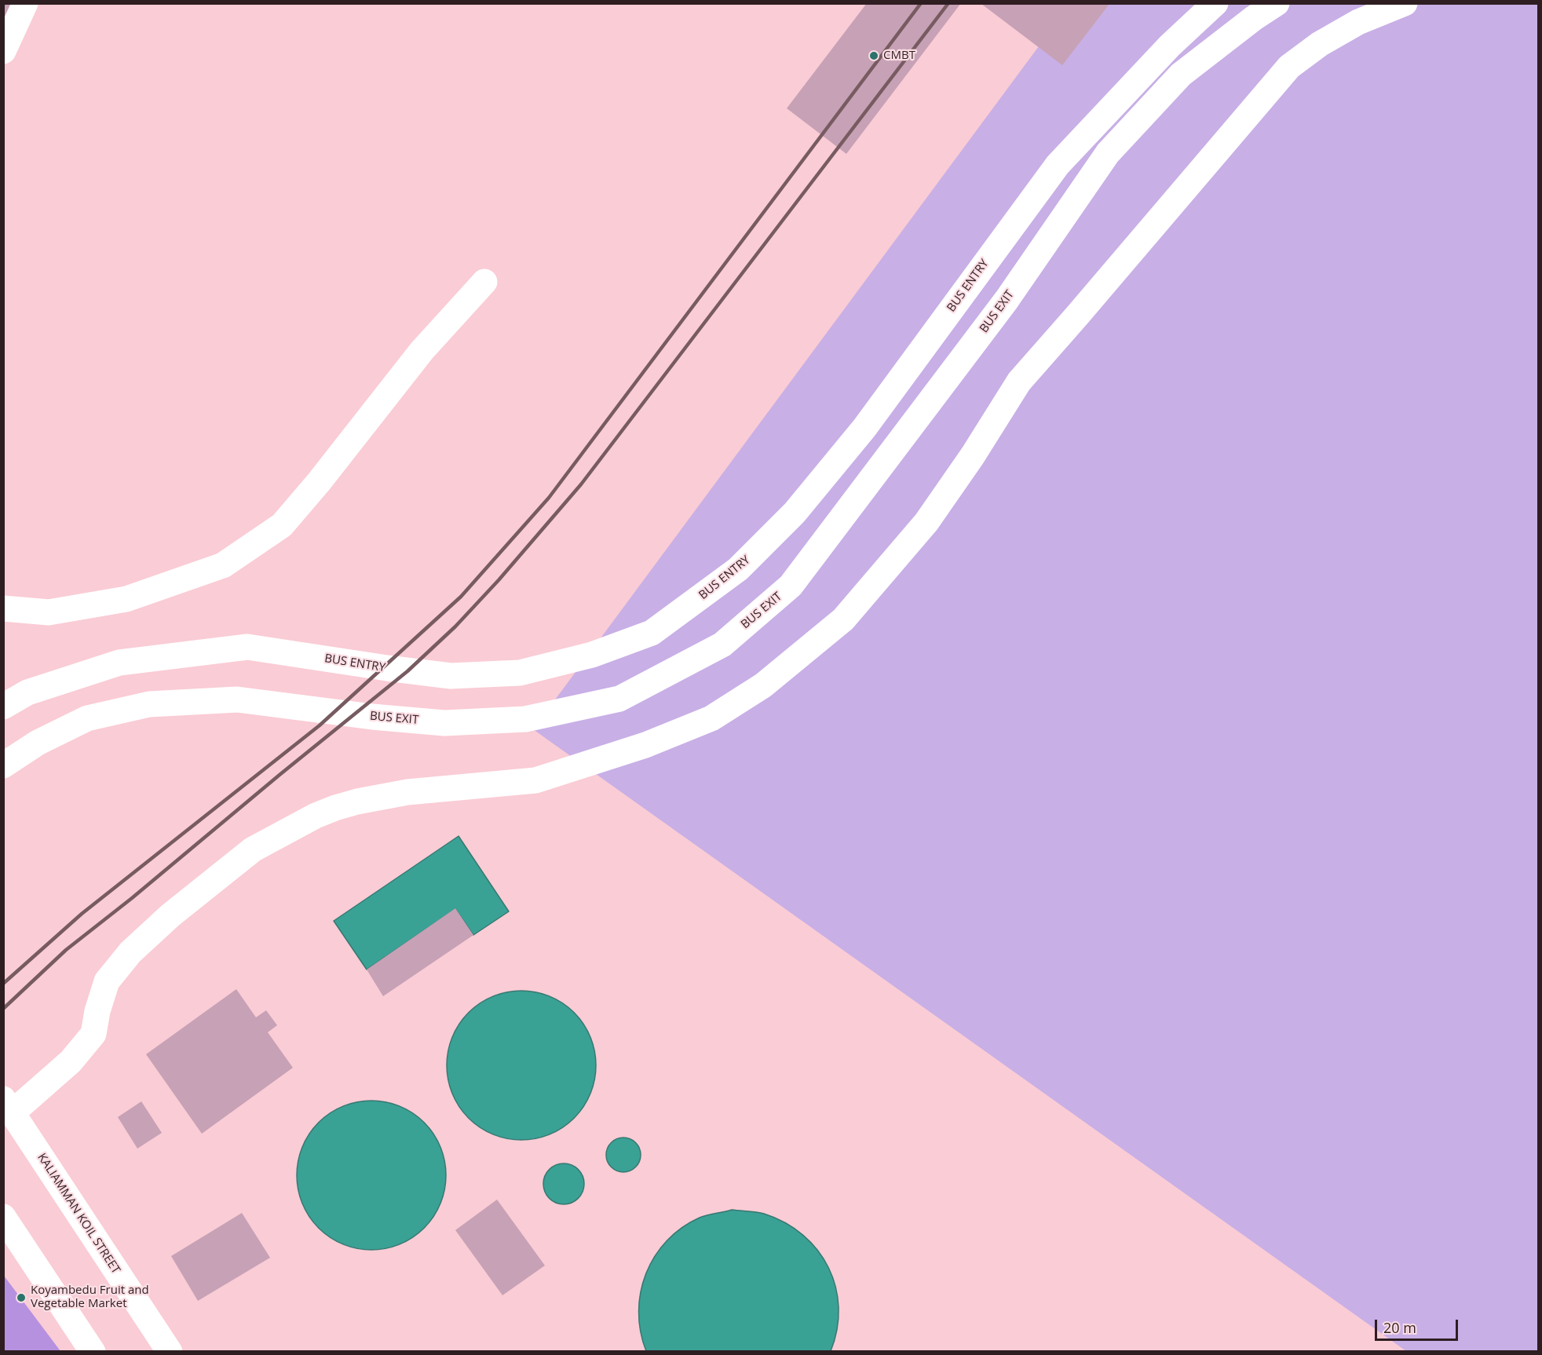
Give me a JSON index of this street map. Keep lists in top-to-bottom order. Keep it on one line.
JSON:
{"streets":{"main road":["BUS ENTRY","BUS EXIT","KALIAMMAN KOIL STREET"]},"places":["CMBT","Koyambedu Fruit and Vegetable Market"],"scale_bar":"20 m"}
